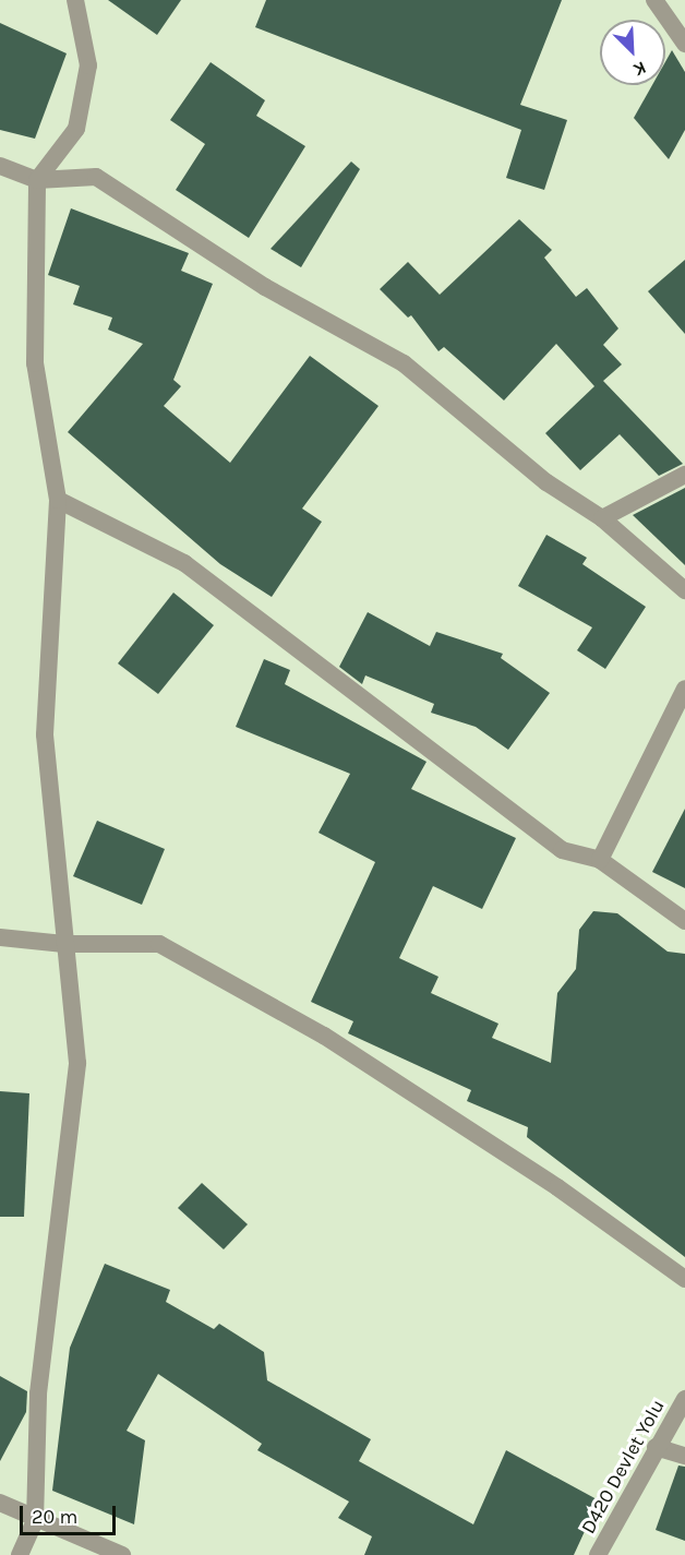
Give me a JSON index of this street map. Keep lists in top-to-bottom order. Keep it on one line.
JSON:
{"streets":{"street":["D420 Devlet Yolu"]},"scale_bar":"20 m","north":"bottom right"}
